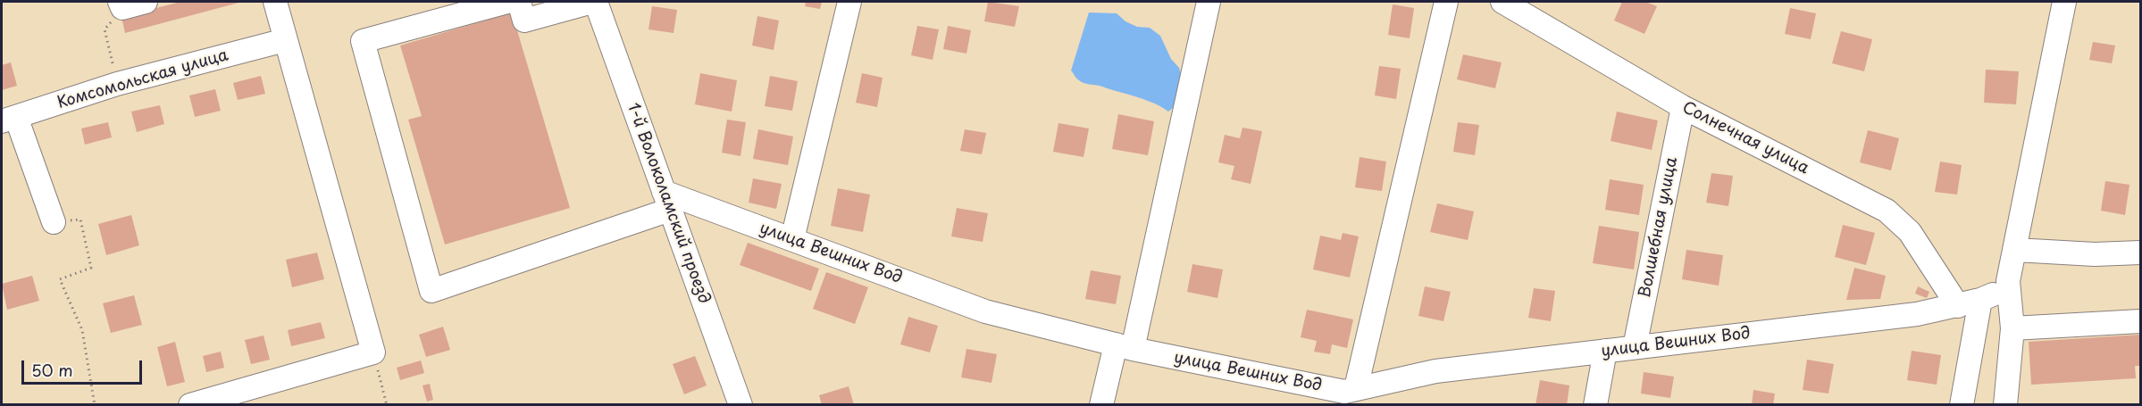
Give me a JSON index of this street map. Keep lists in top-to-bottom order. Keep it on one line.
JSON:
{"streets":{"street":["Комсомольская улица","Солнечная улица","1-й Волоколамский проезд","Волшебная улица","улица Вешних Вод"]},"crossings":[["Солнечная улица","Волшебная улица"],["Солнечная улица","улица Вешних Вод"],["1-й Волоколамский проезд","улица Вешних Вод"],["Волшебная улица","улица Вешних Вод"]],"scale_bar":"50 m"}
